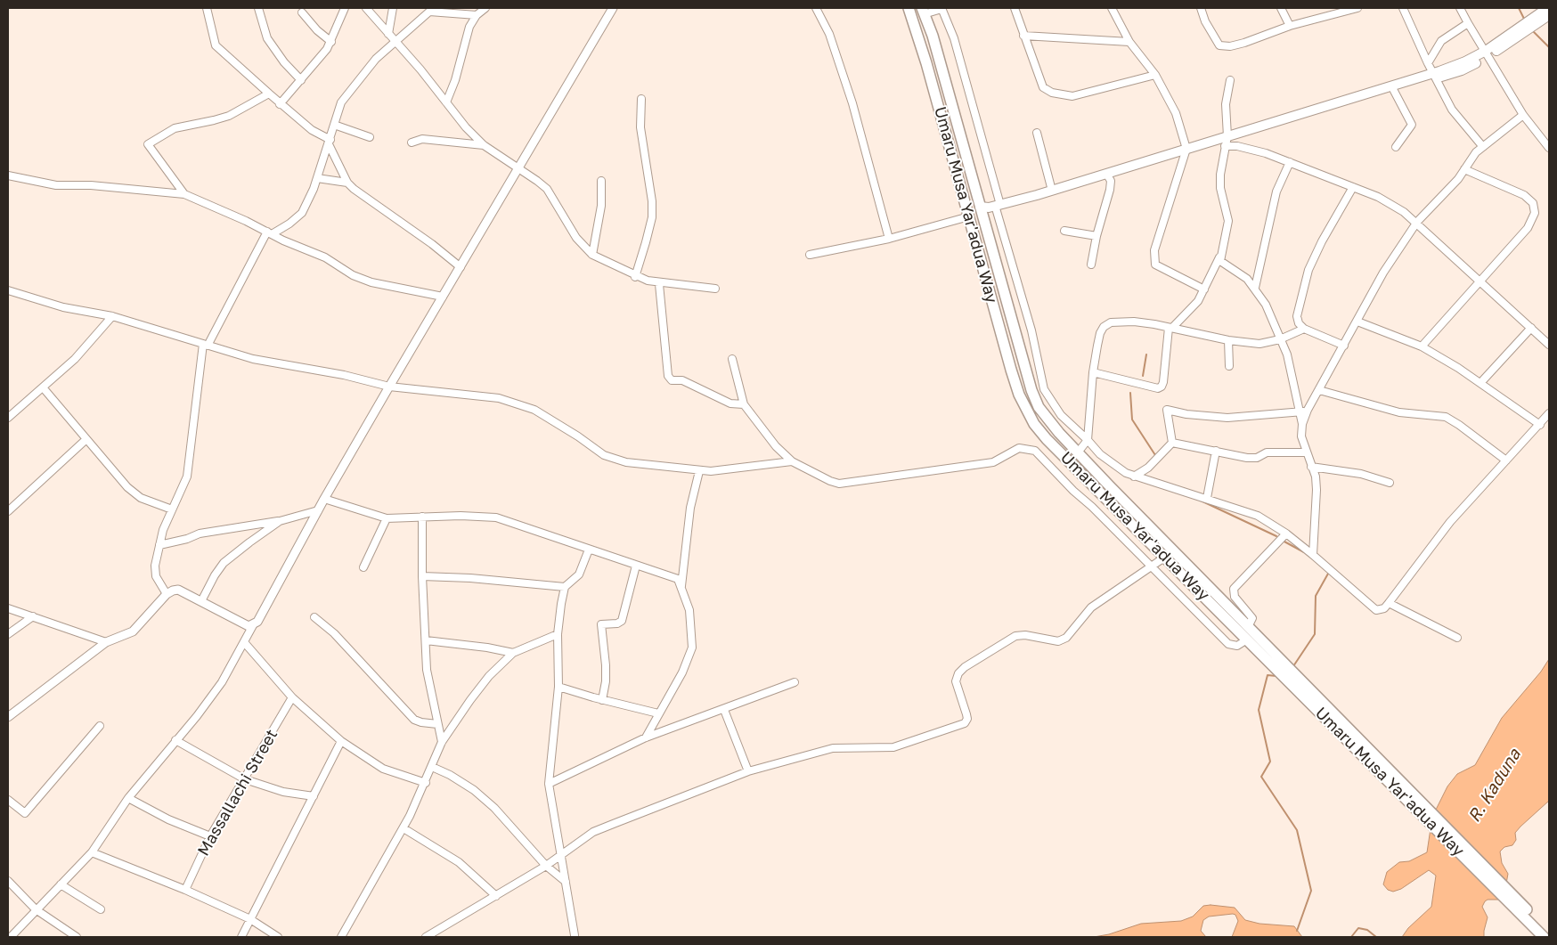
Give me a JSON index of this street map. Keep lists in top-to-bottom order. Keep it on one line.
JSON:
{"streets":{"main road":["Umaru Musa Yar'adua Way"],"street":["Massallachi Street"]},"water":["R. Kaduna"]}
